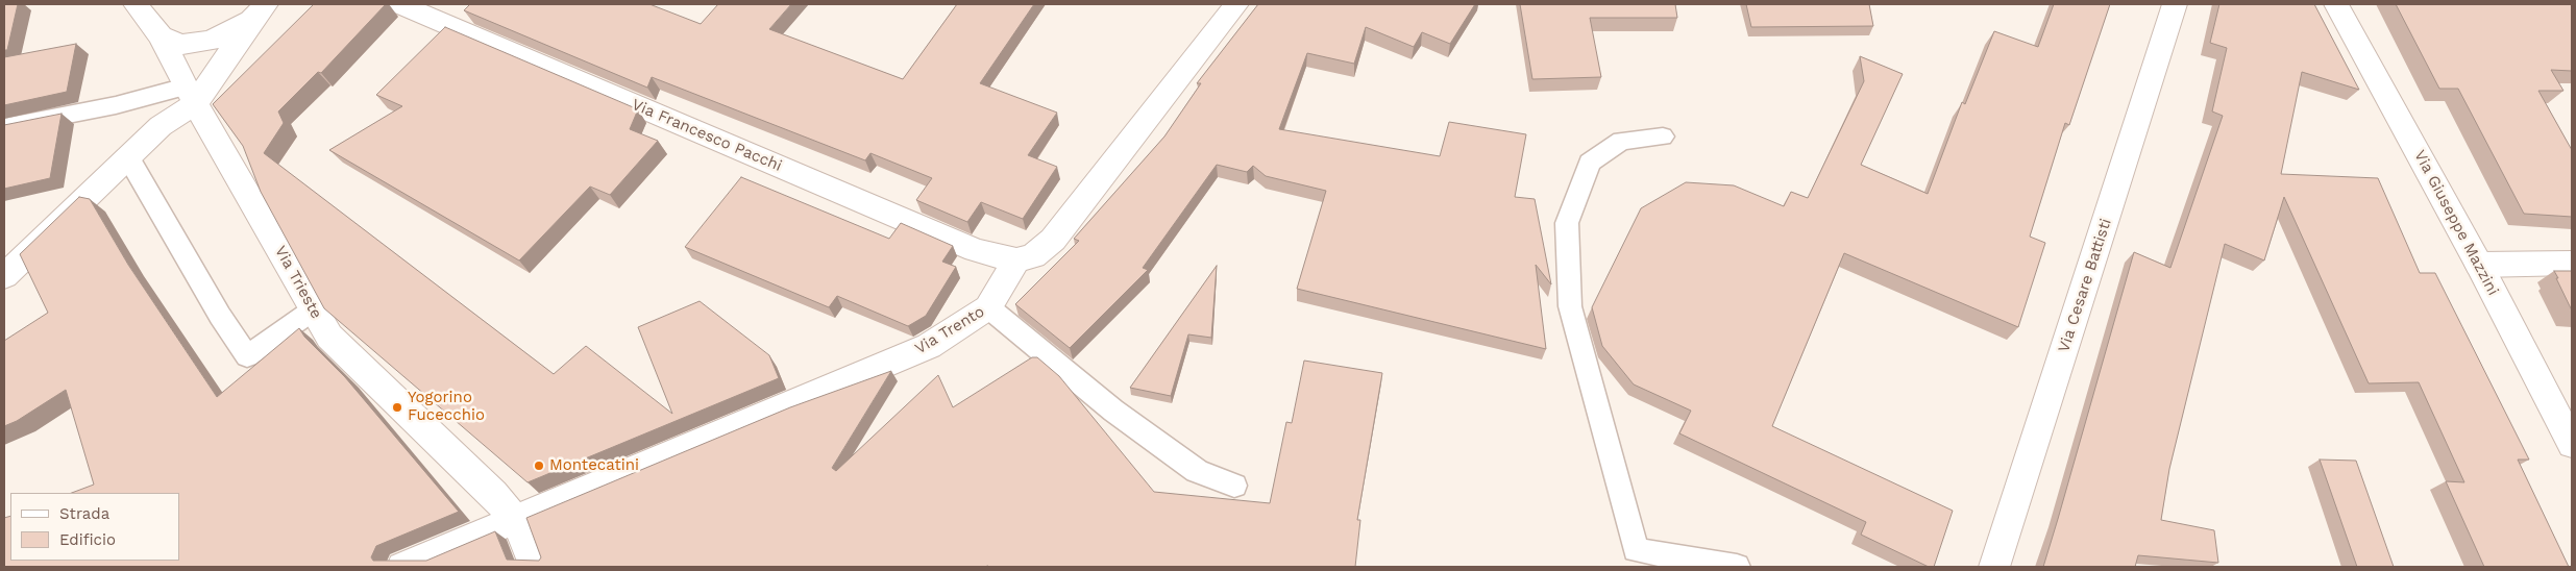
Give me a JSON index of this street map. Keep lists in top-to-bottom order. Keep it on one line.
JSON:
{"streets":{"street":["Via Francesco Pacchi","Via Giuseppe Mazzini","Via Trieste","Via Cesare Battisti","Via Trento"]},"crossings":[["Via Francesco Pacchi","Via Trento"],["Via Trieste","Via Trento"]],"places":["Yogorino Fucecchio","Montecatini"],"legend":["Strada","Edificio"]}
